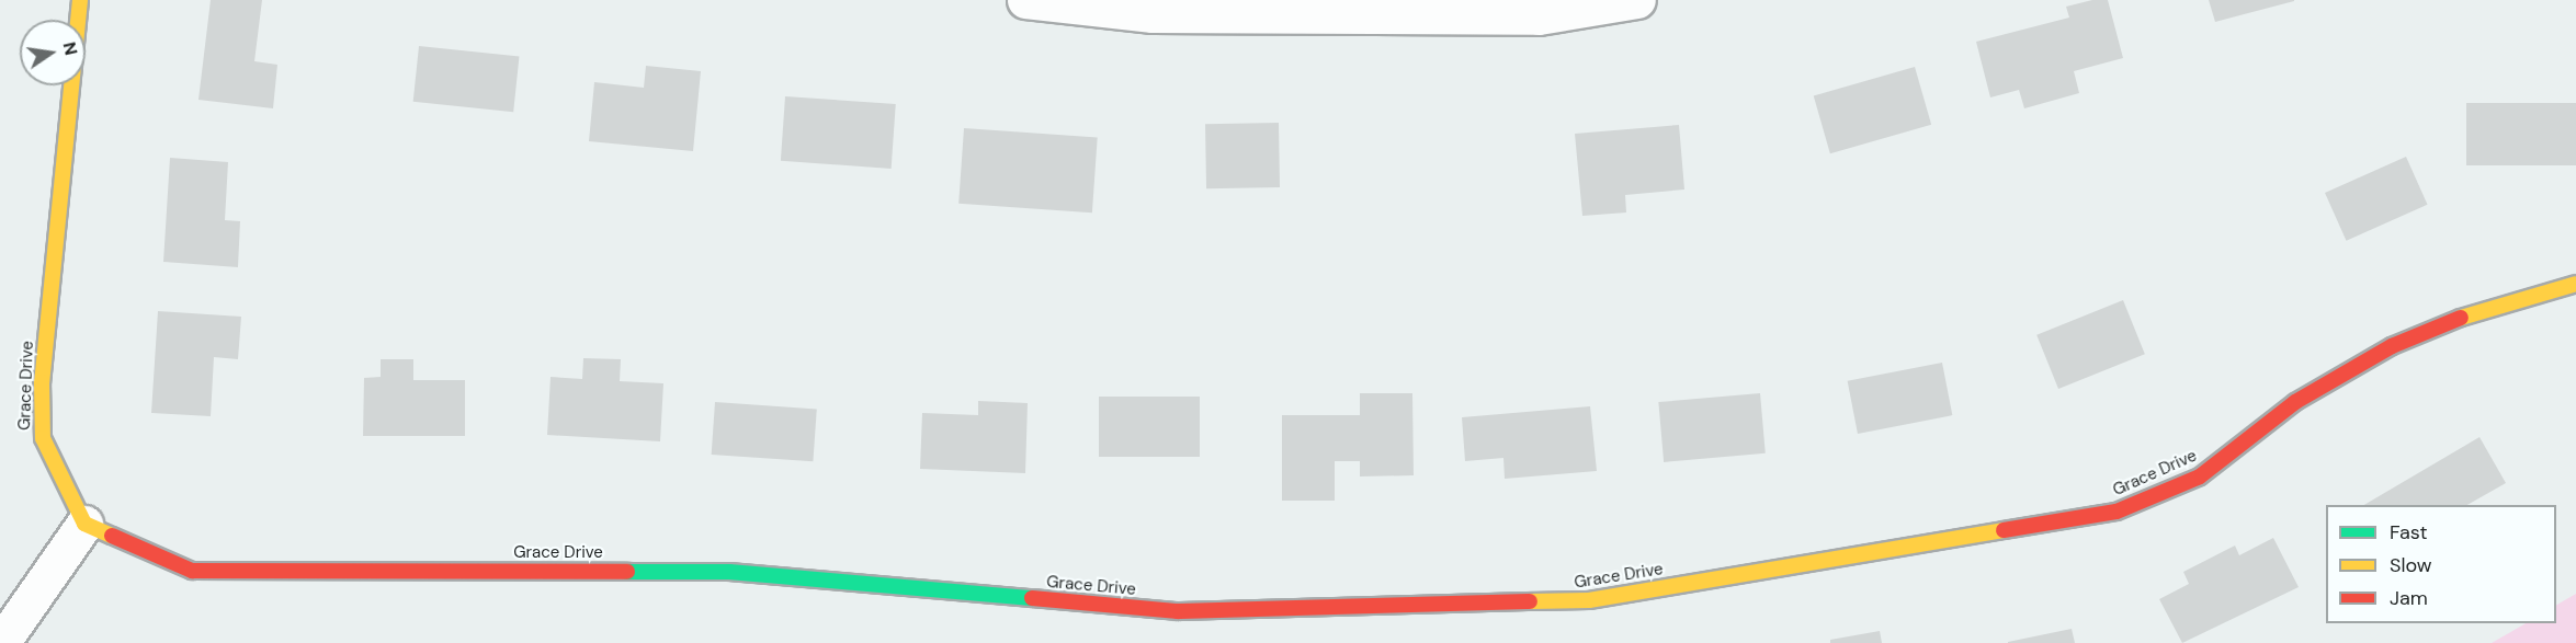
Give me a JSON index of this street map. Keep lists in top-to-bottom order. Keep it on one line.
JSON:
{"streets":{"street":["Grace Drive"]},"legend":["Fast","Slow","Jam"],"north":"right"}
